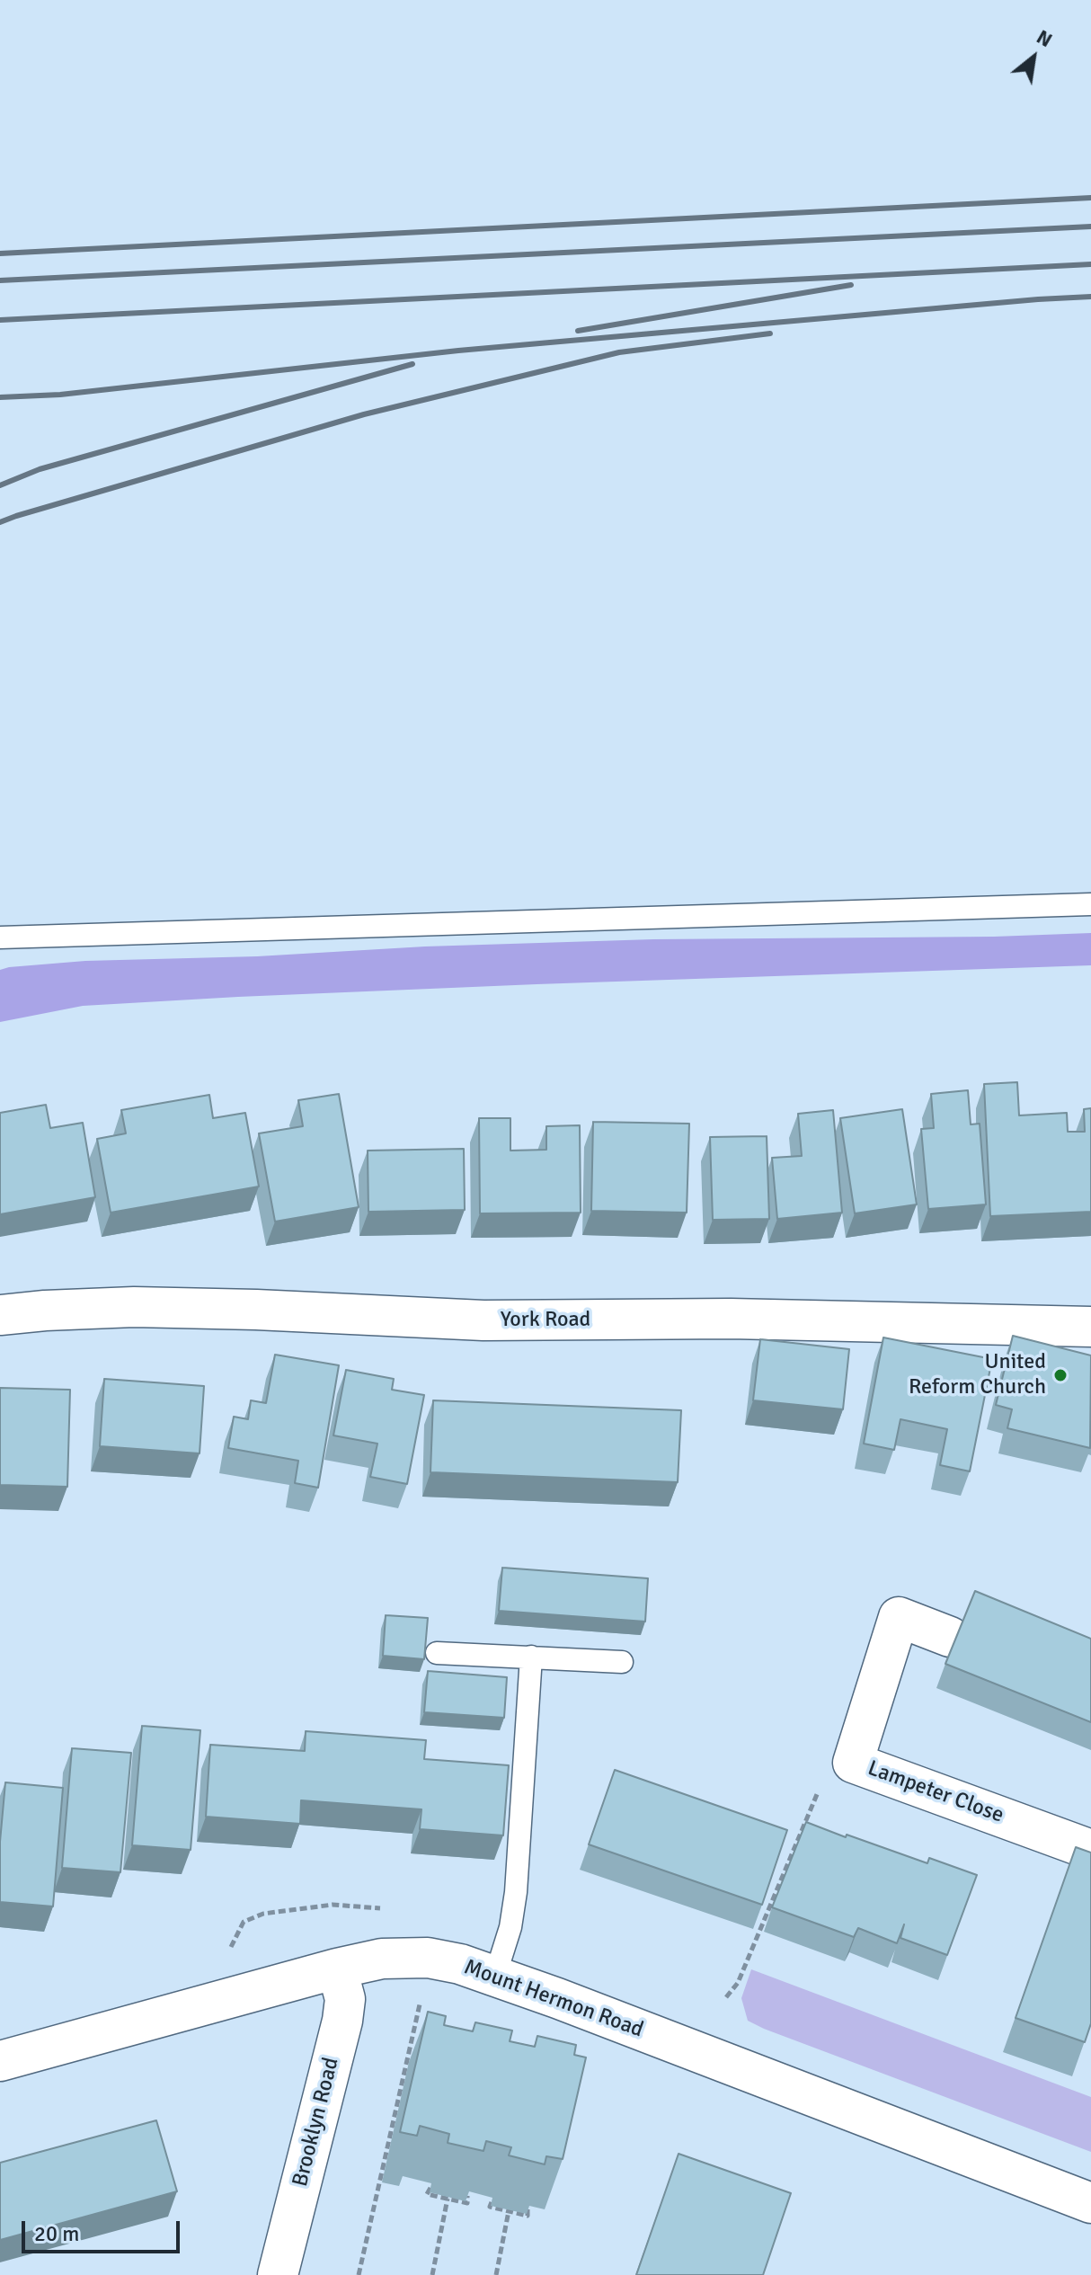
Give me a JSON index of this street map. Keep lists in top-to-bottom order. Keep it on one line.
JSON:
{"streets":{"street":["York Road","Lampeter Close","Mount Hermon Road","Brooklyn Road"]},"crossings":[["Mount Hermon Road","Brooklyn Road"]],"places":["United Reform Church"],"scale_bar":"20 m","north":"top right"}
